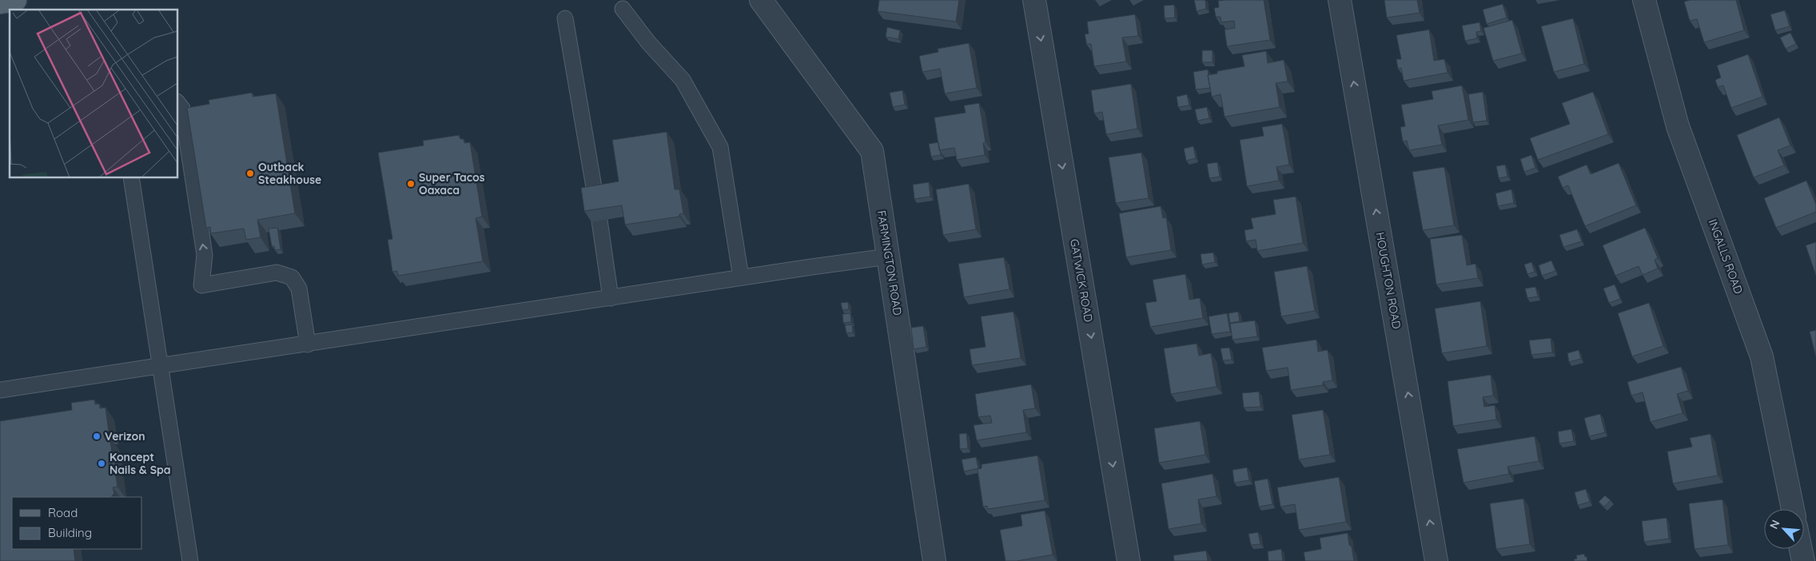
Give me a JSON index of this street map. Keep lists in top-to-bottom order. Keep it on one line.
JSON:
{"streets":{"street":["INGALLS ROAD","FARMINGTON ROAD","GATWICK ROAD","HOUGHTON ROAD"]},"one_way":["GATWICK ROAD","HOUGHTON ROAD"],"places":["Outback Steakhouse","Super Tacos Oaxaca","Verizon","Koncept Nails & Spa"],"legend":["Road","Building"],"north":"top left"}
